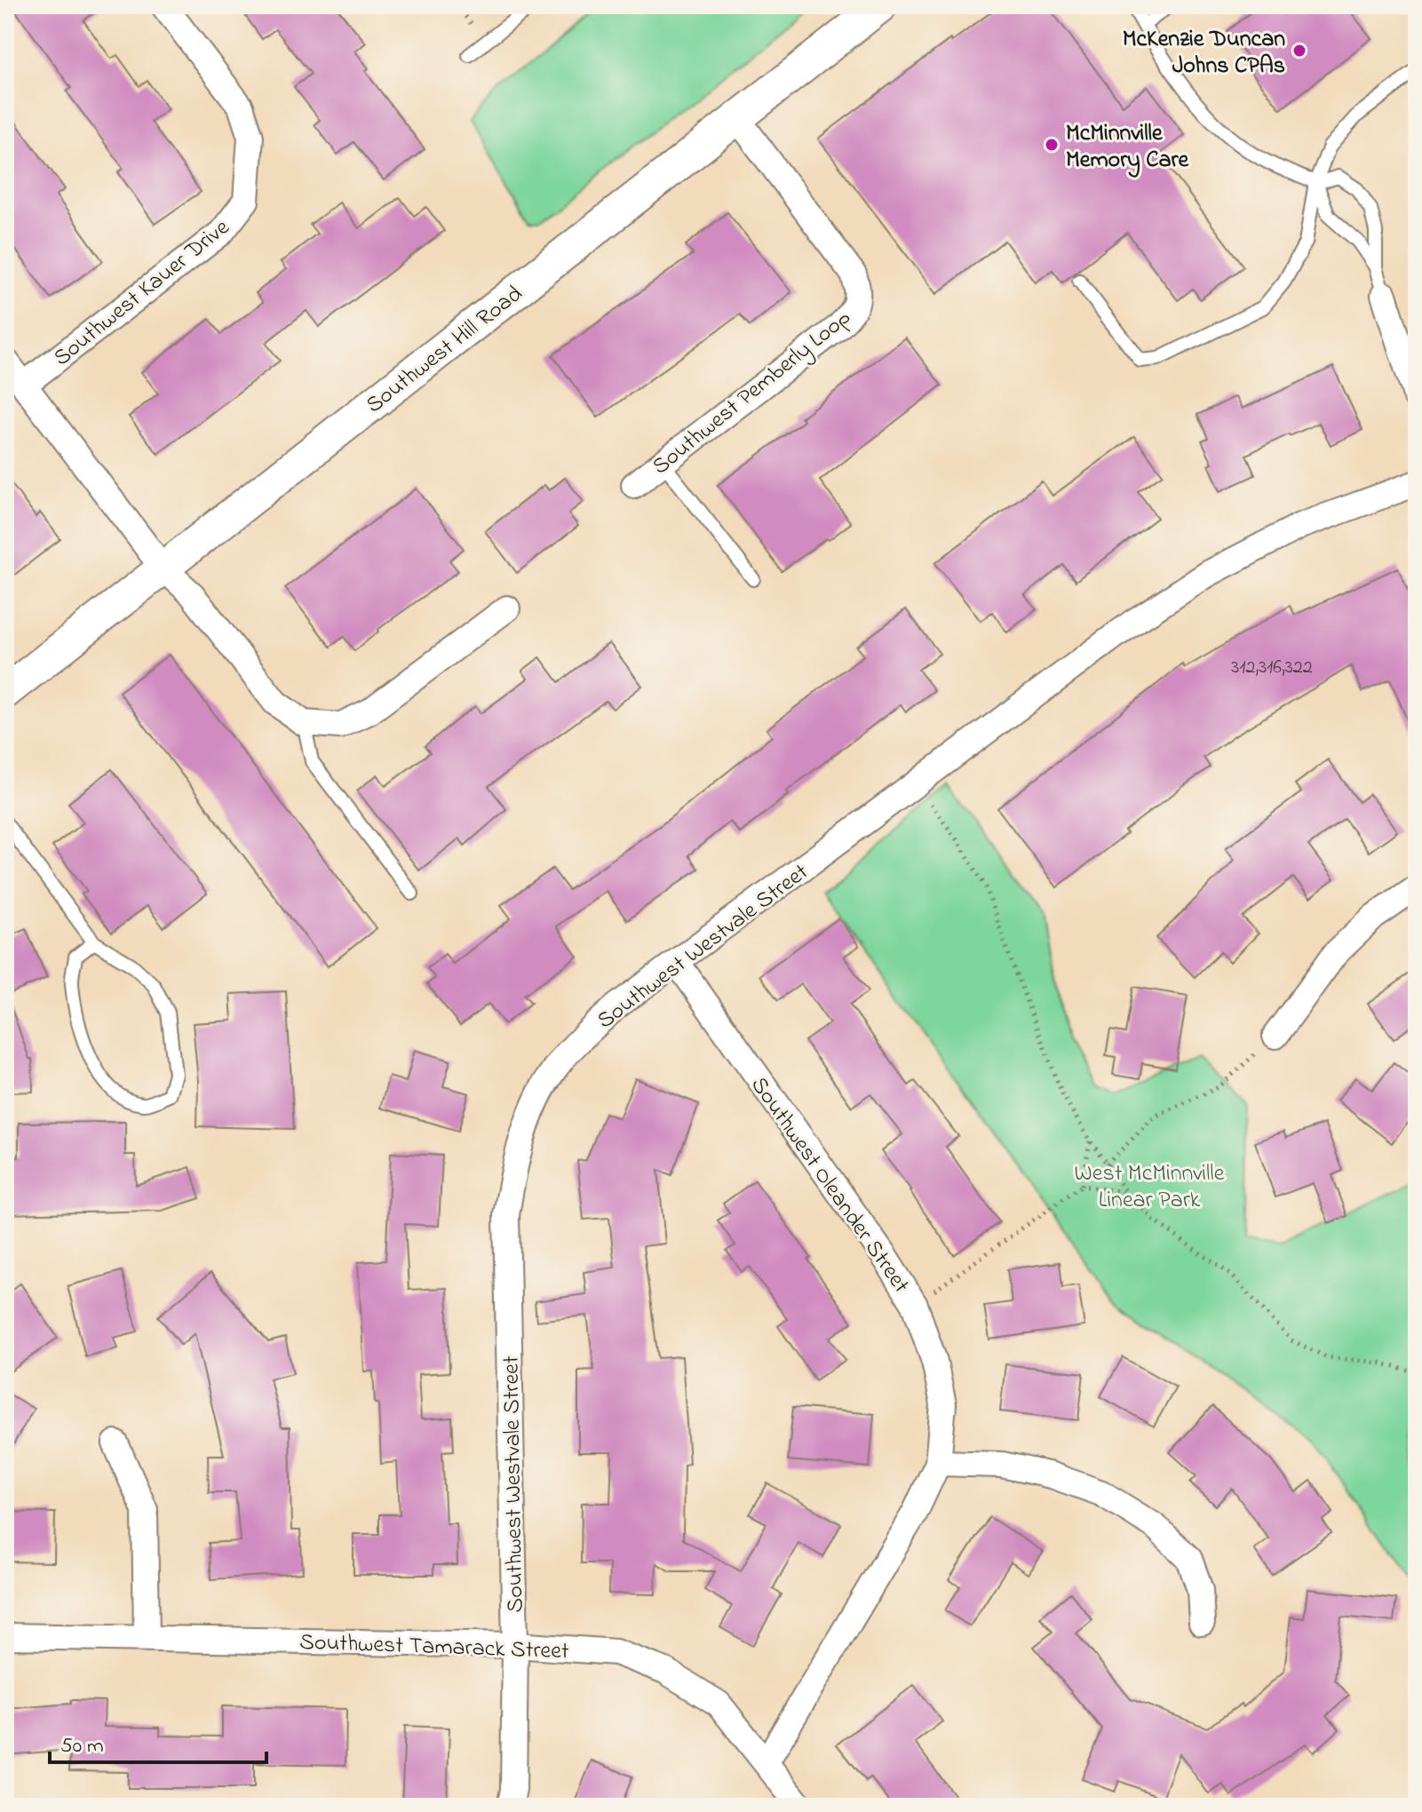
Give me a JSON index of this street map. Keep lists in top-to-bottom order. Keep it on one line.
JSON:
{"streets":{"street":["Southwest Kauer Drive","Southwest Hill Road","Southwest Pemberly Loop","Southwest Westvale Street","Southwest Oleander Street","Southwest Tamarack Street"]},"crossings":[["Southwest Hill Road","Southwest Pemberly Loop"],["Southwest Westvale Street","Southwest Oleander Street"],["Southwest Westvale Street","Southwest Tamarack Street"],["Southwest Oleander Street","Southwest Tamarack Street"]],"parks":["West McMinnville Linear Park"],"places":["McKenzie Duncan Johns CPAs","McMinnville Memory Care"],"house_numbers":["312,316,322"],"scale_bar":"50 m"}
